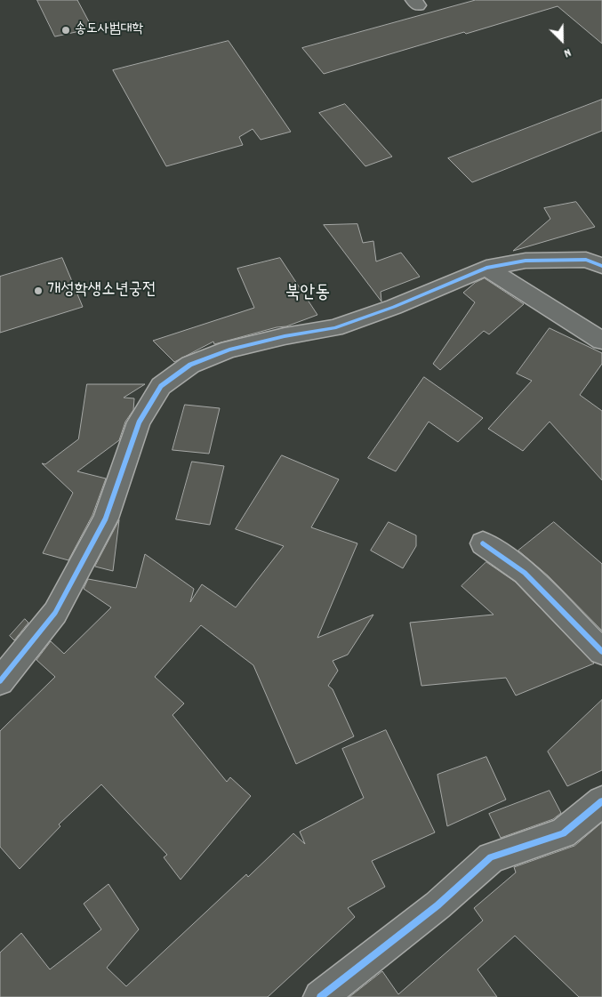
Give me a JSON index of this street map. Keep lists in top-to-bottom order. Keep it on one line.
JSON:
{"districts":["북안동"],"places":["송도사범대학","개성학생소년궁전"],"north":"bottom right"}
